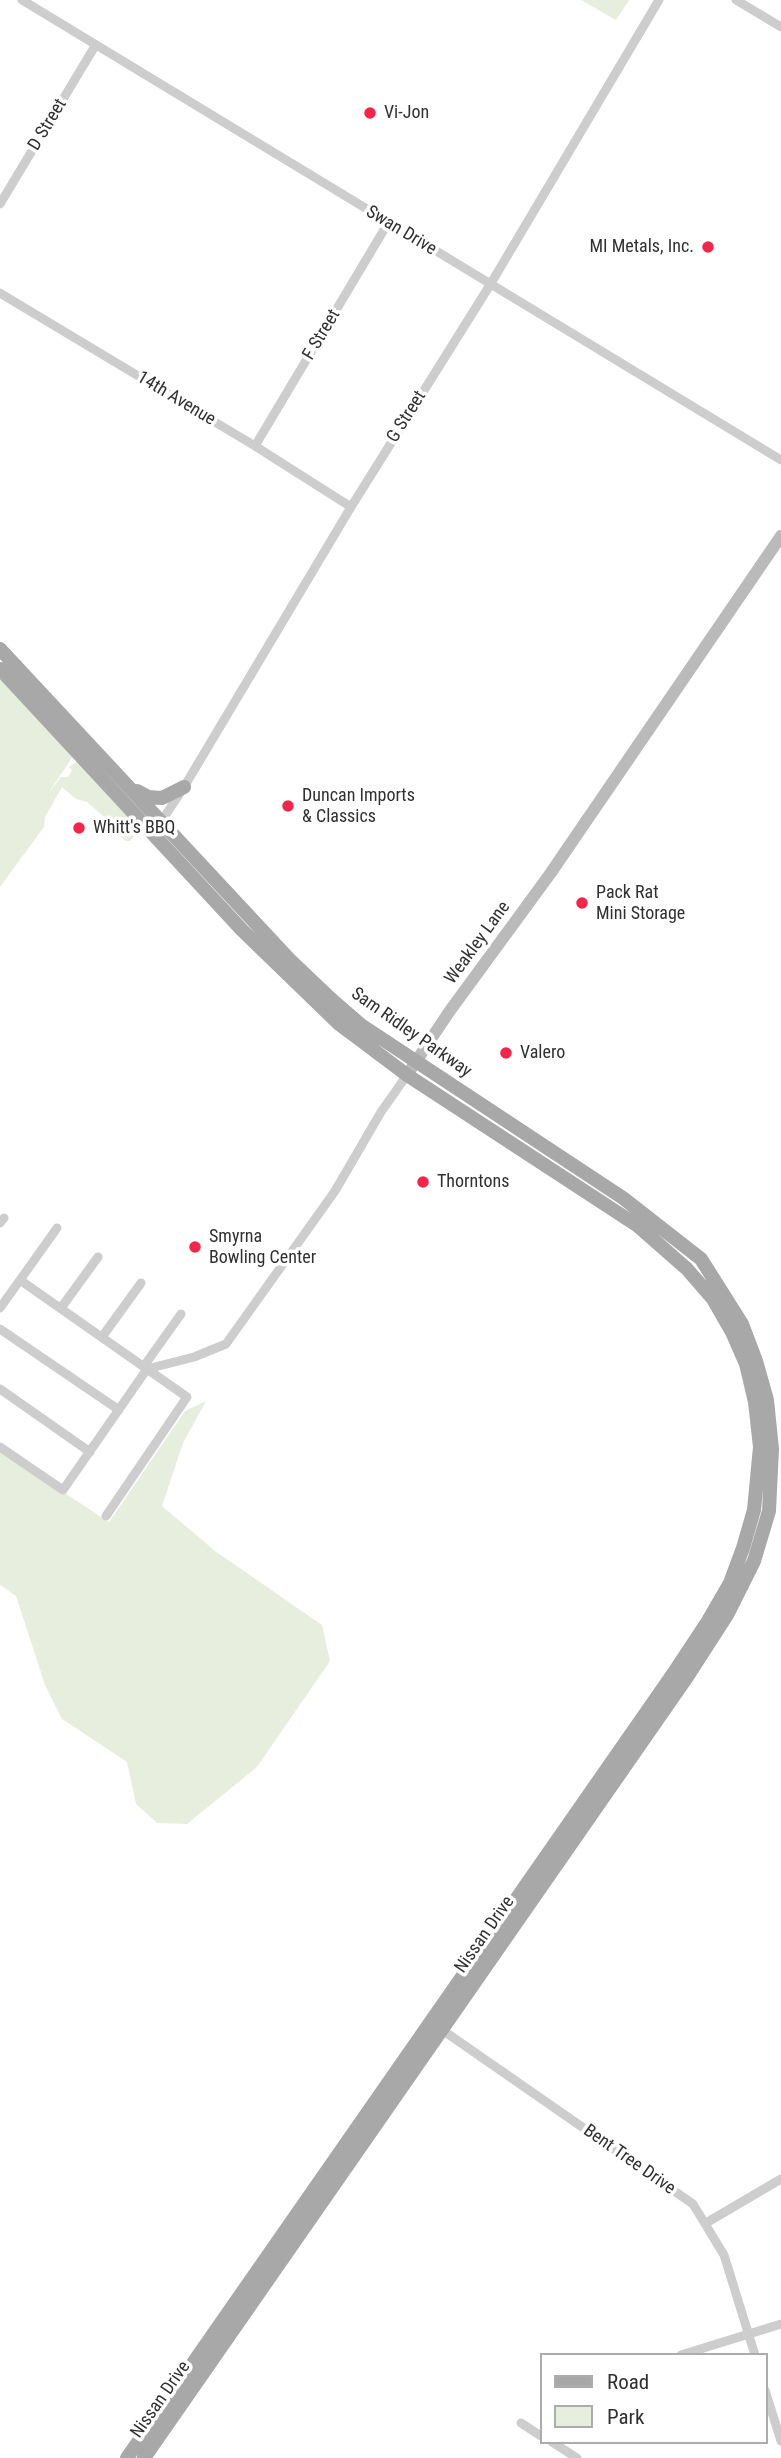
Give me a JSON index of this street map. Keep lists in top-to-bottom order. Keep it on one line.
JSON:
{"streets":{"main road":["Weakley Lane","Sam Ridley Parkway","Nissan Drive"],"street":["D Street","Swan Drive","F Street","14th Avenue","G Street","Bent Tree Drive"]},"crossings":[["D Street","Swan Drive"],["Swan Drive","F Street"],["Swan Drive","G Street"],["F Street","14th Avenue"],["14th Avenue","G Street"],["G Street","Sam Ridley Parkway"],["Weakley Lane","Sam Ridley Parkway"],["Sam Ridley Parkway","Nissan Drive"],["Nissan Drive","Bent Tree Drive"]],"places":["Vi-Jon","MI Metals, Inc.","Duncan Imports & Classics","Whitt's BBQ","Pack Rat Mini Storage","Valero","Thorntons","Smyrna Bowling Center"],"legend":["Road","Park"]}
